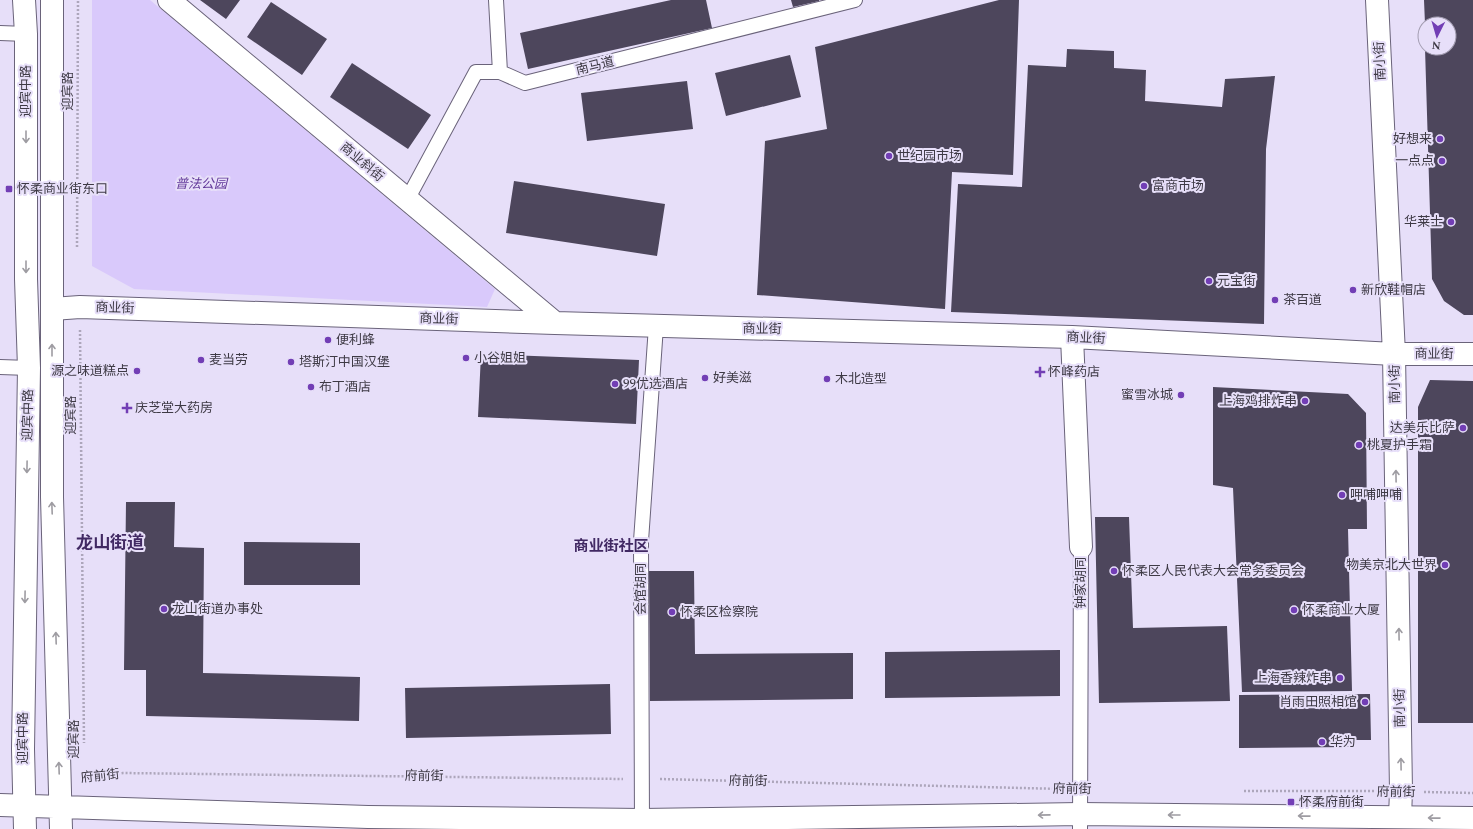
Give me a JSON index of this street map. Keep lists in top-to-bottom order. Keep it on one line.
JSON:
{"streets":{"main road":["南小街","迎宾中路","商业斜街","商业街","钟家胡同","府前街"],"lane":["南马道","会馆胡同"],"path":["迎宾路"]},"crossings":[["南小街","商业街"],["南小街","府前街"],["南马道","商业斜街"],["迎宾中路","商业街"],["迎宾中路","府前街"],["迎宾路","商业街"],["迎宾路","府前街"],["商业斜街","商业街"],["商业街","钟家胡同"],["商业街","会馆胡同"],["钟家胡同","府前街"],["会馆胡同","府前街"]],"one_way":["南小街"],"districts":["龙山街道","商业街社区"],"parks":["普法公园"],"places":{"other":["好想来","世纪园市场","一点点","富商市场","华莱士","元宝街","新欣鞋帽店","茶百道","便利蜂","小谷姐姐","麦当劳","塔斯汀中国汉堡","源之味道糕点","好美滋","木北造型","99优选酒店","布丁酒店","蜜雪冰城","上海鸡排炸串","达美乐比萨","桃夏护手霜","呷哺呷哺","物美京北大世界","怀柔区人民代表大会常务委员会","龙山街道办事处","怀柔商业大厦","怀柔区检察院","上海香辣炸串","肖雨田照相馆","华为"],"transit":["怀柔商业街东口","怀柔府前街"],"health":["怀峰药店","庆芝堂大药房"]},"north":"bottom"}
